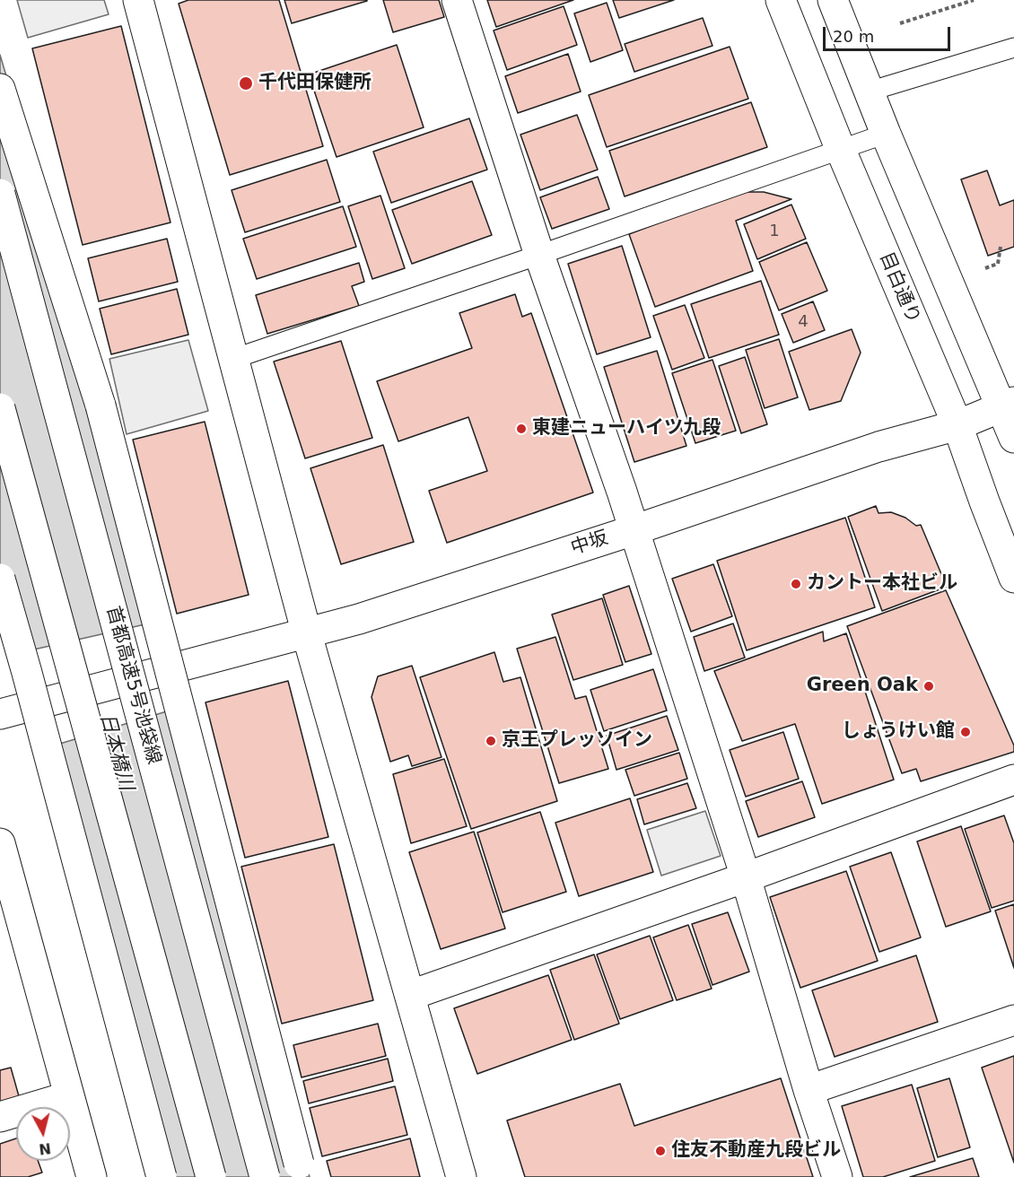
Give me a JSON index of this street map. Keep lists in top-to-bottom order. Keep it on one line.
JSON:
{"streets":{"main road":["目白通り","中坂","首都高速5号池袋線"]},"crossings":[["目白通り","中坂"]],"water":["日本橋川"],"places":["千代田保健所","東建ニューハイツ九段","カントー本社ビル","Green Oak","しょうけい館","京王プレッソイン","住友不動産九段ビル"],"house_numbers":["1","4"],"scale_bar":"20 m","north":"bottom"}
